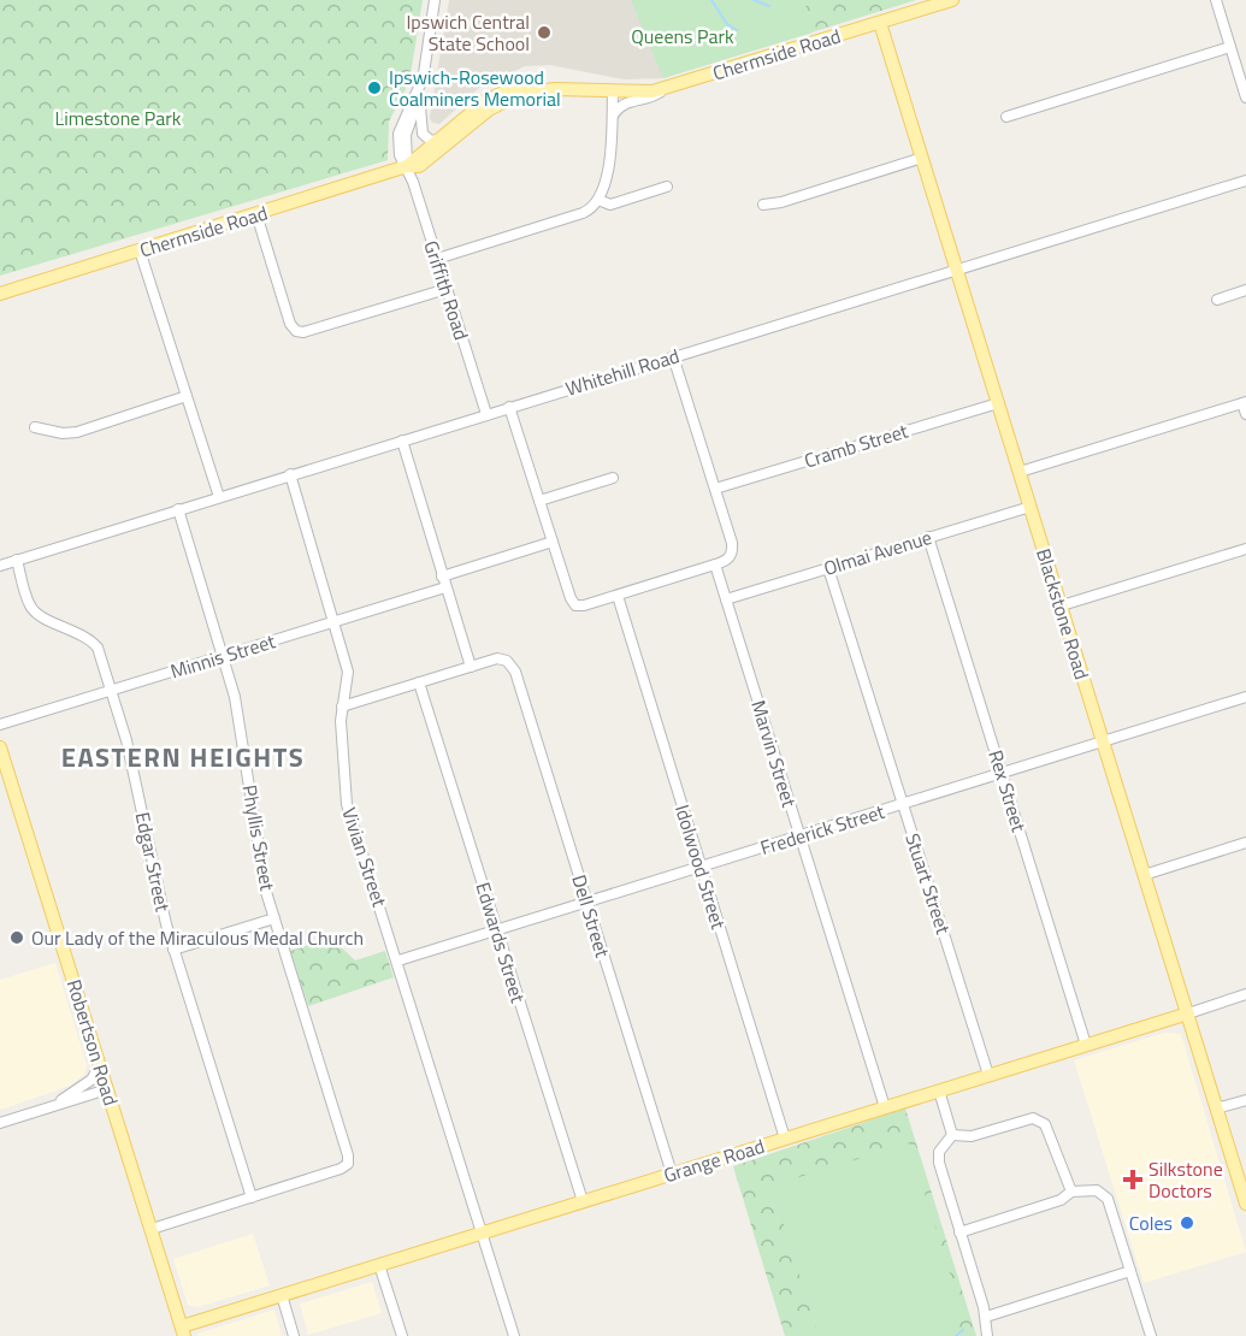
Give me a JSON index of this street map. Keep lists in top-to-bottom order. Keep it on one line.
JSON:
{"streets":{"main road":["Chermside Road","Blackstone Road","Robertson Road","Grange Road"],"street":["Griffith Road","Whitehill Road","Cramb Street","Olmai Avenue","Minnis Street","Marvin Street","Rex Street","Frederick Street","Phyllis Street","Vivian Street","Edgar Street","Idolwood Street","Stuart Street","Dell Street","Edwards Street"]},"crossings":[["Chermside Road","Griffith Road"],["Chermside Road","Blackstone Road"],["Griffith Road","Whitehill Road"],["Whitehill Road","Blackstone Road"],["Whitehill Road","Phyllis Street"],["Whitehill Road","Vivian Street"],["Whitehill Road","Edgar Street"],["Cramb Street","Blackstone Road"],["Olmai Avenue","Blackstone Road"],["Olmai Avenue","Marvin Street"],["Olmai Avenue","Rex Street"],["Olmai Avenue","Stuart Street"],["Blackstone Road","Frederick Street"],["Blackstone Road","Grange Road"],["Minnis Street","Phyllis Street"],["Minnis Street","Vivian Street"],["Minnis Street","Edgar Street"],["Marvin Street","Frederick Street"],["Marvin Street","Grange Road"],["Rex Street","Frederick Street"],["Rex Street","Grange Road"],["Frederick Street","Vivian Street"],["Frederick Street","Idolwood Street"],["Frederick Street","Stuart Street"],["Frederick Street","Dell Street"],["Frederick Street","Edwards Street"],["Phyllis Street","Edgar Street"],["Vivian Street","Grange Road"],["Idolwood Street","Grange Road"],["Stuart Street","Grange Road"],["Dell Street","Grange Road"],["Edwards Street","Grange Road"],["Robertson Road","Grange Road"]],"districts":["EASTERN HEIGHTS"],"parks":["Queens Park","Limestone Park"],"places":{"other":["Ipswich Central State School","Ipswich-Rosewood Coalminers Memorial","Our Lady of the Miraculous Medal Church","Coles"],"health":["Silkstone Doctors"]}}
